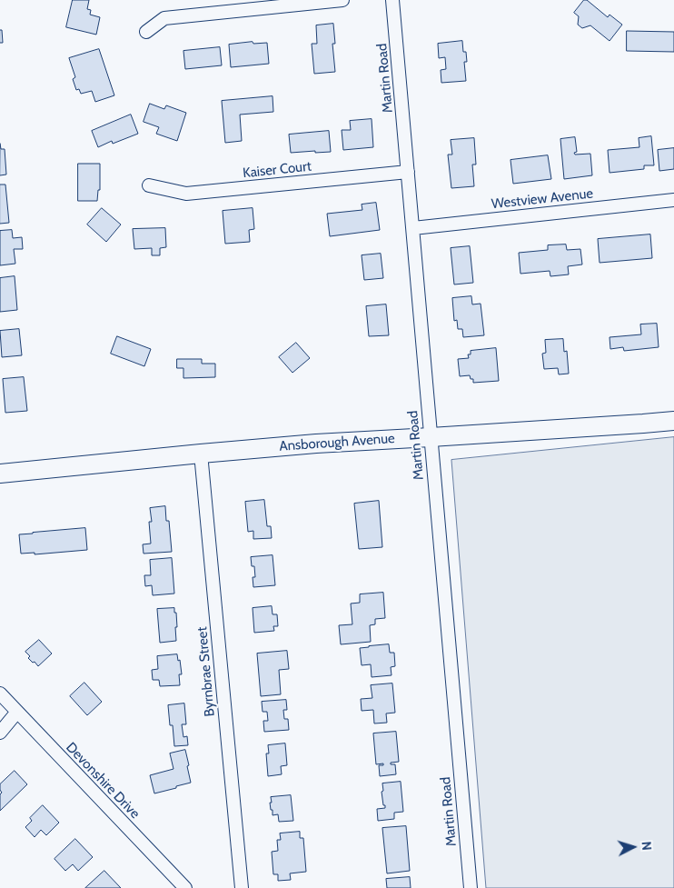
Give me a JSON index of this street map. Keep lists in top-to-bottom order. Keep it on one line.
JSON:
{"streets":{"main road":["Ansborough Avenue"],"street":["Martin Road","Kaiser Court","Westview Avenue","Byrnbrae Street","Devonshire Drive"]},"crossings":[["Martin Road","Kaiser Court"],["Martin Road","Westview Avenue"],["Martin Road","Ansborough Avenue"],["Ansborough Avenue","Byrnbrae Street"]],"north":"right"}
